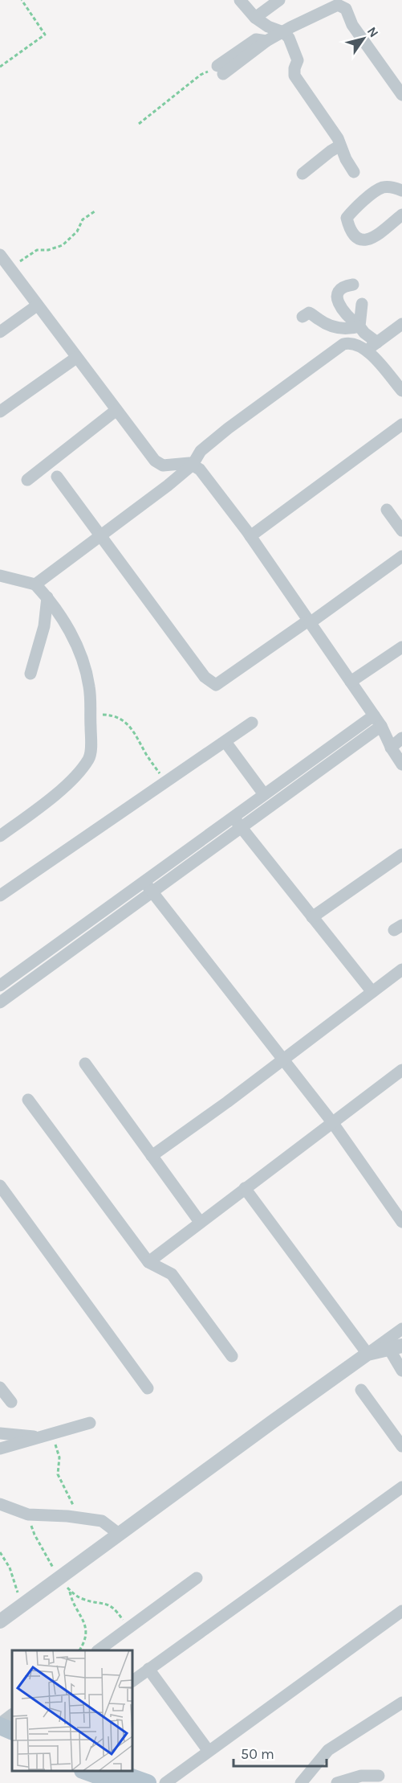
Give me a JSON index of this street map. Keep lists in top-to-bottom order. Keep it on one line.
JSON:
{"scale_bar":"50 m","north":"top right"}
